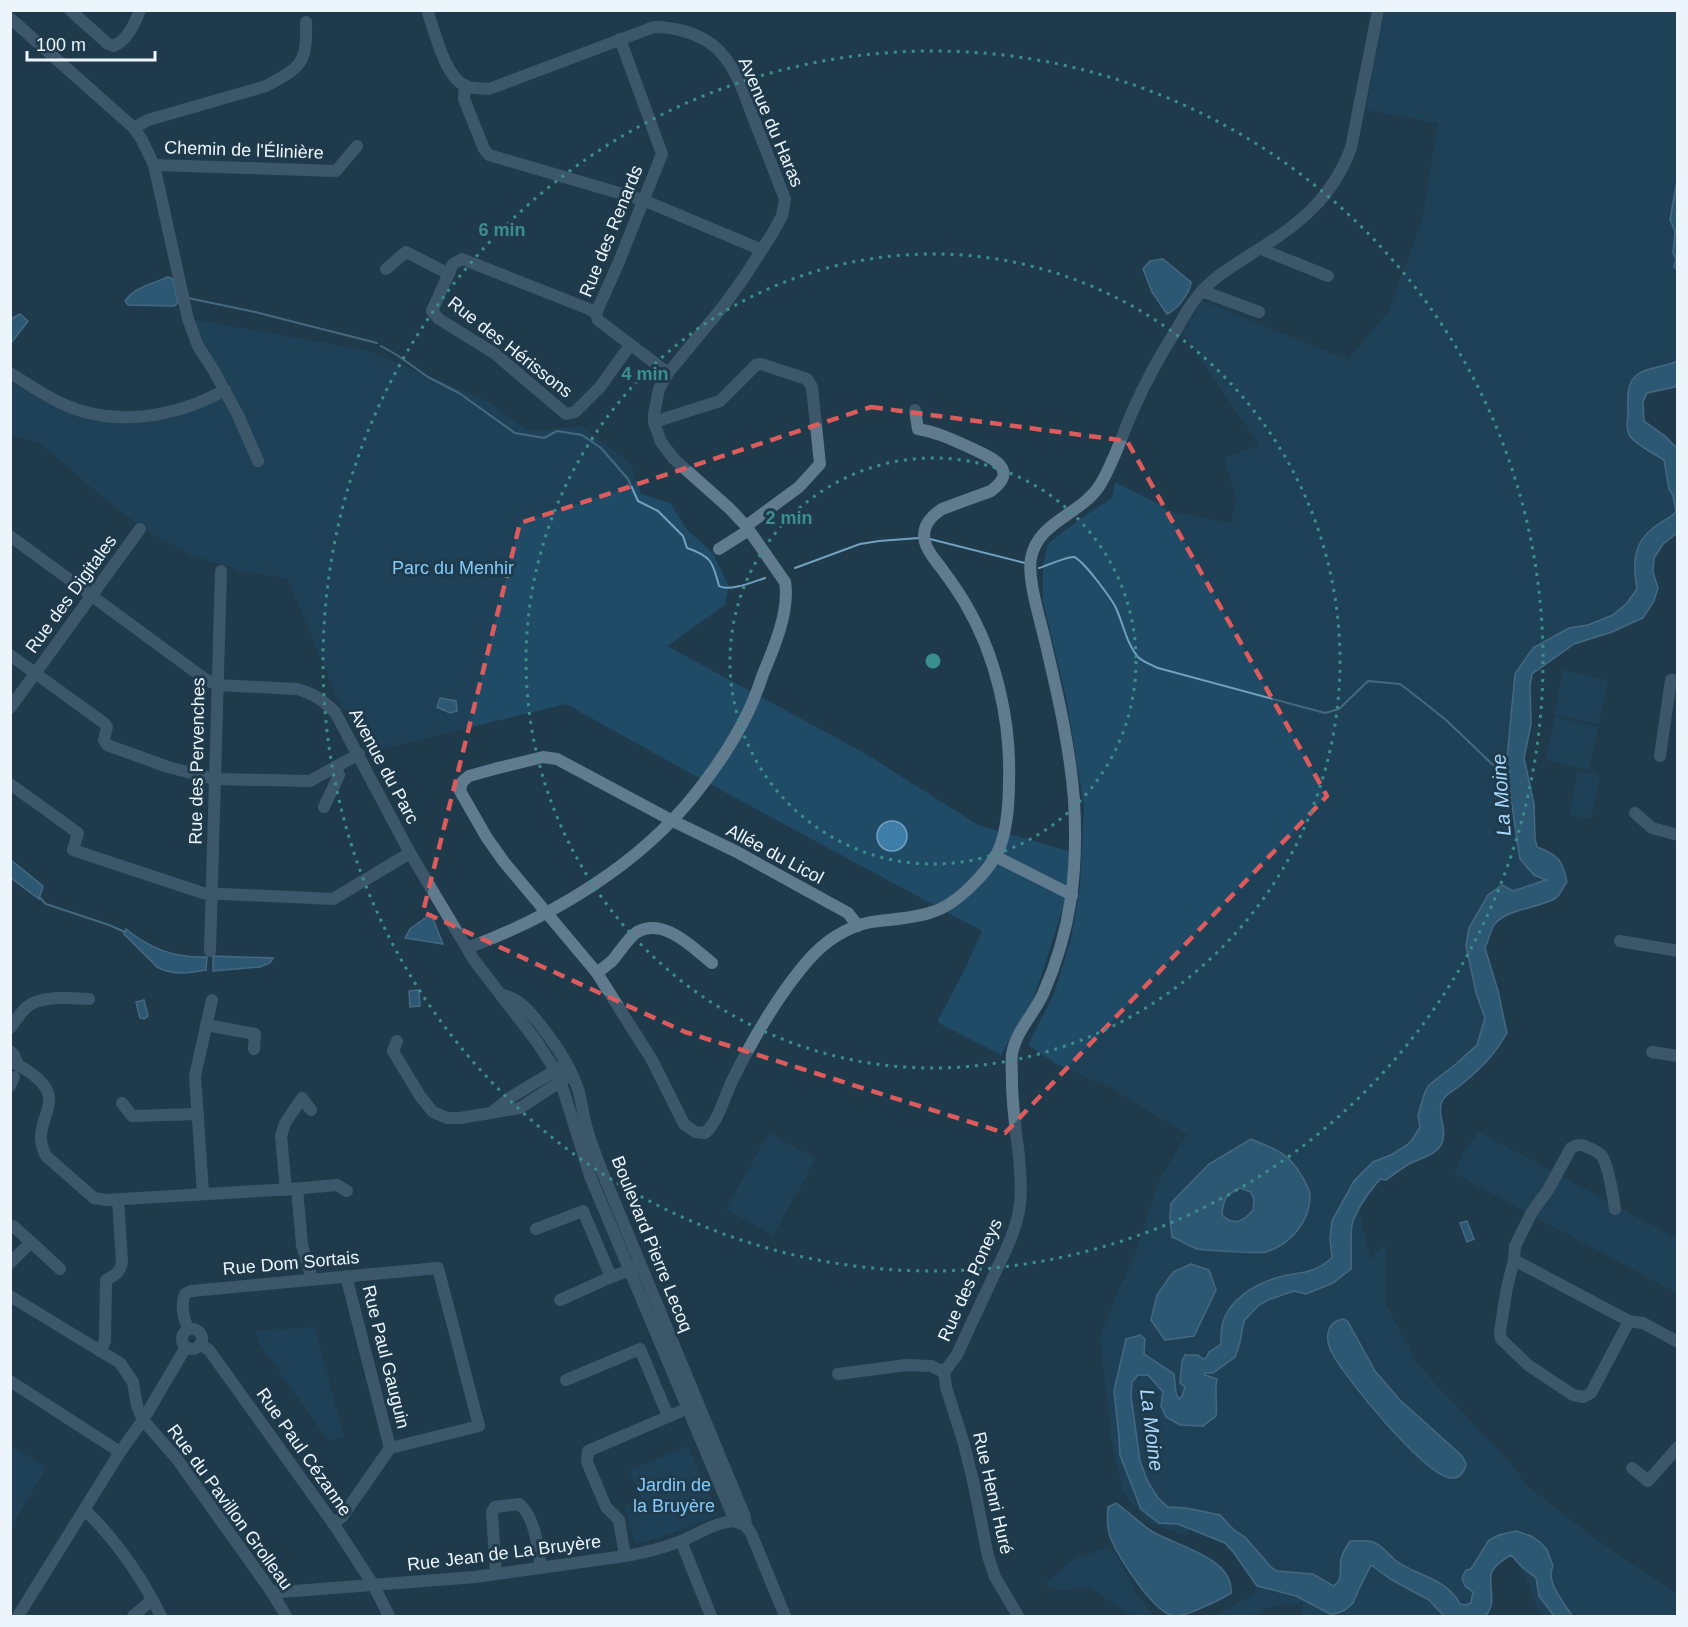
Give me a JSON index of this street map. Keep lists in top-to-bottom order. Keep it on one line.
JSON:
{"streets":{"street":["Avenue du Haras","Chemin de l'Élinière","Rue des Renards","Rue des Hérissons","Rue des Digitales","Rue des Pervenches","Avenue du Parc","Allée du Licol","Boulevard Pierre Lecoq","Rue Dom Sortais","Rue des Poneys","Rue Paul Gauguin","Rue Paul Cézanne","Rue Henri Huré","Rue du Pavillon Grolleau","Rue Jean de La Bruyère"]},"crossings":[["Avenue du Haras","Rue des Renards"],["Rue des Renards","Rue des Hérissons"],["Rue des Pervenches","Avenue du Parc"],["Avenue du Parc","Boulevard Pierre Lecoq"],["Boulevard Pierre Lecoq","Rue Jean de La Bruyère"],["Rue Dom Sortais","Rue Paul Gauguin"],["Rue Dom Sortais","Rue Paul Cézanne"],["Rue des Poneys","Rue Henri Huré"],["Rue Paul Cézanne","Rue Jean de La Bruyère"],["Rue du Pavillon Grolleau","Rue Jean de La Bruyère"]],"water":["La Moine"],"parks":["Parc du Menhir","Jardin de la Bruyère"],"scale_bar":"100 m","rings":["6 min","4 min","2 min"]}
